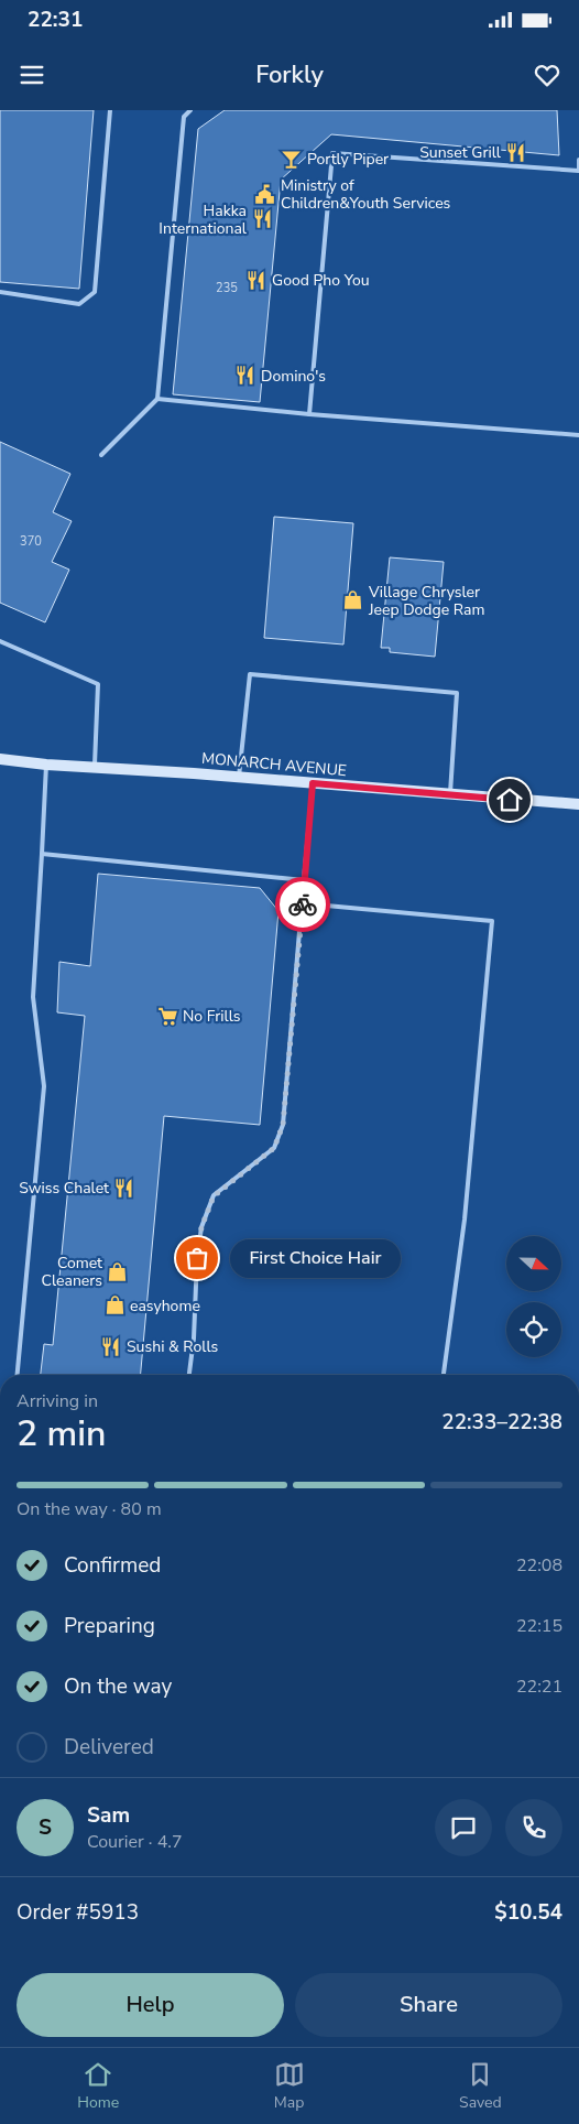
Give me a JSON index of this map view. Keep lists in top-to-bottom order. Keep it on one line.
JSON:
{"streets":{"street":["MONARCH AVENUE"]},"places":{"restaurant":["Sunset Grill","Hakka International","Good Pho You","Domino's","Swiss Chalet","Sushi & Rolls"],"bar":["Portly Piper"],"public building":["Ministry of Children&Youth Services"],"shop":["Village Chrysler Jeep Dodge Ram","Comet Cleaners","easyhome"],"supermarket":["No Frills"],"other":["First Choice Hair"]},"house_numbers":["235","370"],"north":"right","page":{"status":"22:31","header":"Forkly","bubble":"First Choice Hair","heading":["2 min","Arriving in","22:33–22:38"],"panel":["Sam","Courier · 4.7","Order #5913","$10.54"],"bar":"On the way · 80 m","list":[["Confirmed","22:08"],["Preparing","22:15"],["On the way","22:21"],"Delivered"],"round":"S","buttons":["Help","Share"],"tabs":["Home","Map","Saved"]}}
